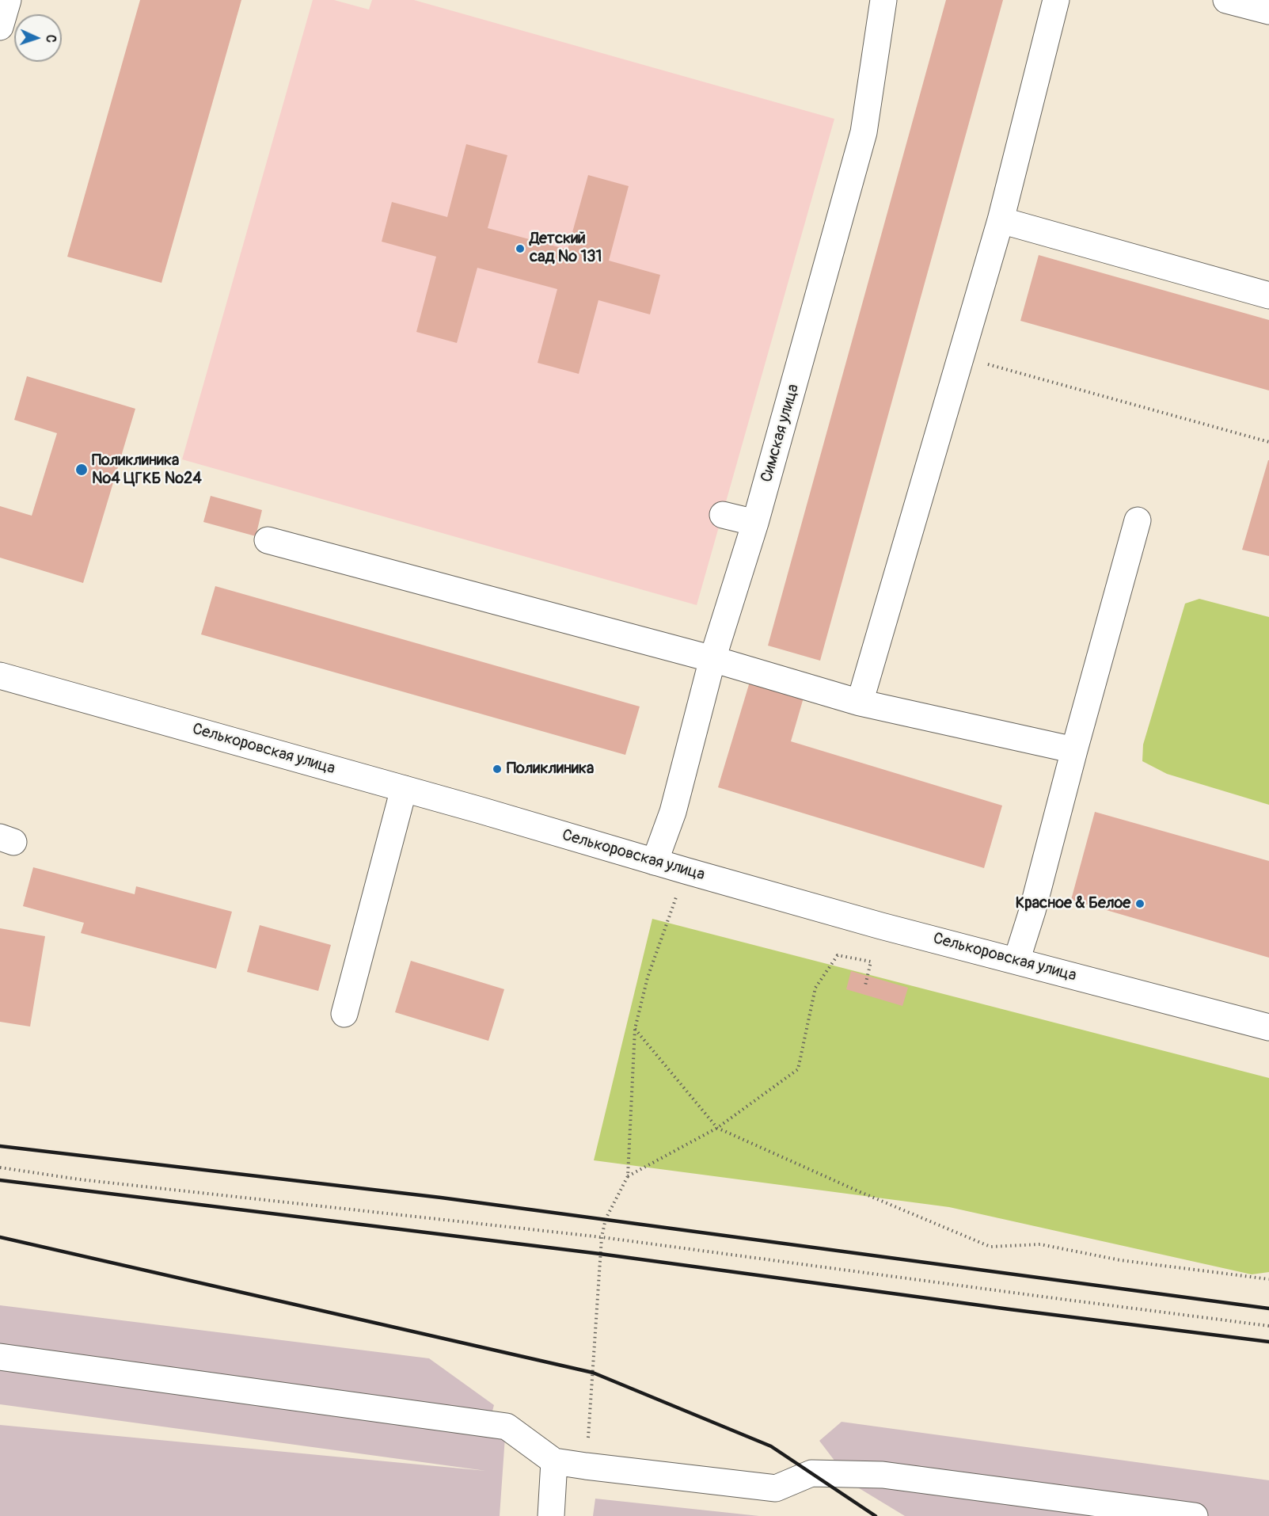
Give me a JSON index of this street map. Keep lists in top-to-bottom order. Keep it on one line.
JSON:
{"streets":{"main road":["Симская улица","Селькоровская улица"]},"crossings":[["Симская улица","Селькоровская улица"]],"places":["Детский сад № 131","Поликлиника №4 ЦГКБ №24","Поликлиника","Красное & Белое"],"north":"right"}
